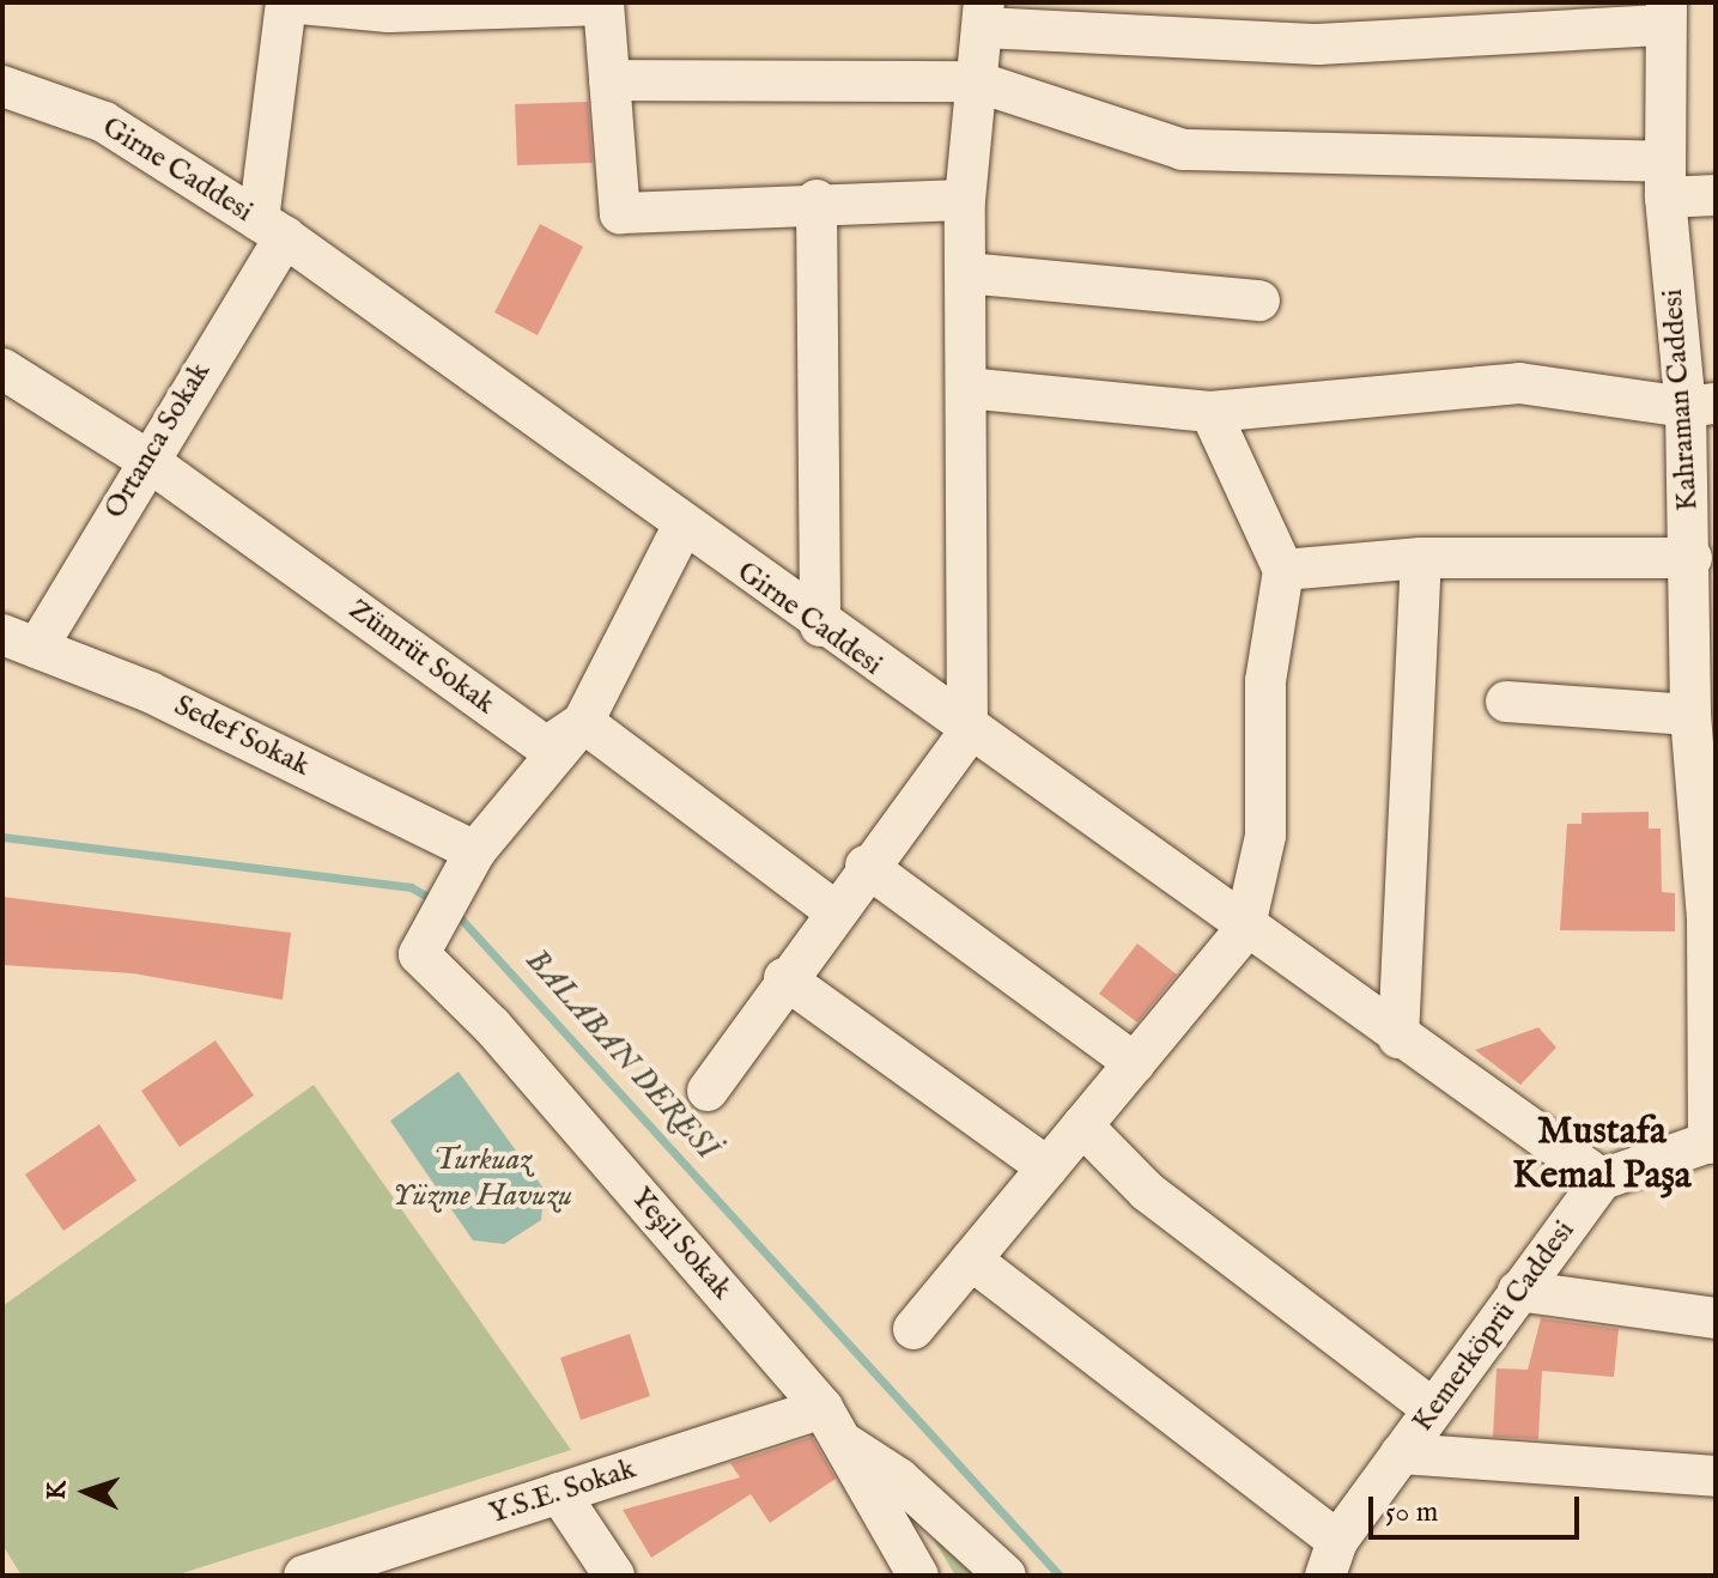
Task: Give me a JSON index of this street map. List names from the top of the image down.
{
  "streets": {
    "street": [
      "Girne Caddesi",
      "Kahraman Caddesi",
      "Ortanca Sokak",
      "Zümrüt Sokak",
      "Sedef Sokak",
      "Yeşil Sokak",
      "Kemerköprü Caddesi",
      "Y.S.E. Sokak"
    ]
  },
  "crossings": [
    ["Girne Caddesi", "Ortanca Sokak"],
    ["Girne Caddesi", "Kemerköprü Caddesi"],
    ["Ortanca Sokak", "Zümrüt Sokak"],
    ["Ortanca Sokak", "Sedef Sokak"],
    ["Sedef Sokak", "Yeşil Sokak"],
    ["Yeşil Sokak", "Y.S.E. Sokak"]
  ],
  "districts": ["Mustafa Kemal Paşa"],
  "water": ["BALABAN DERESİ", "Turkuaz Yüzme Havuzu"],
  "scale_bar": "50 m",
  "north": "left"
}
